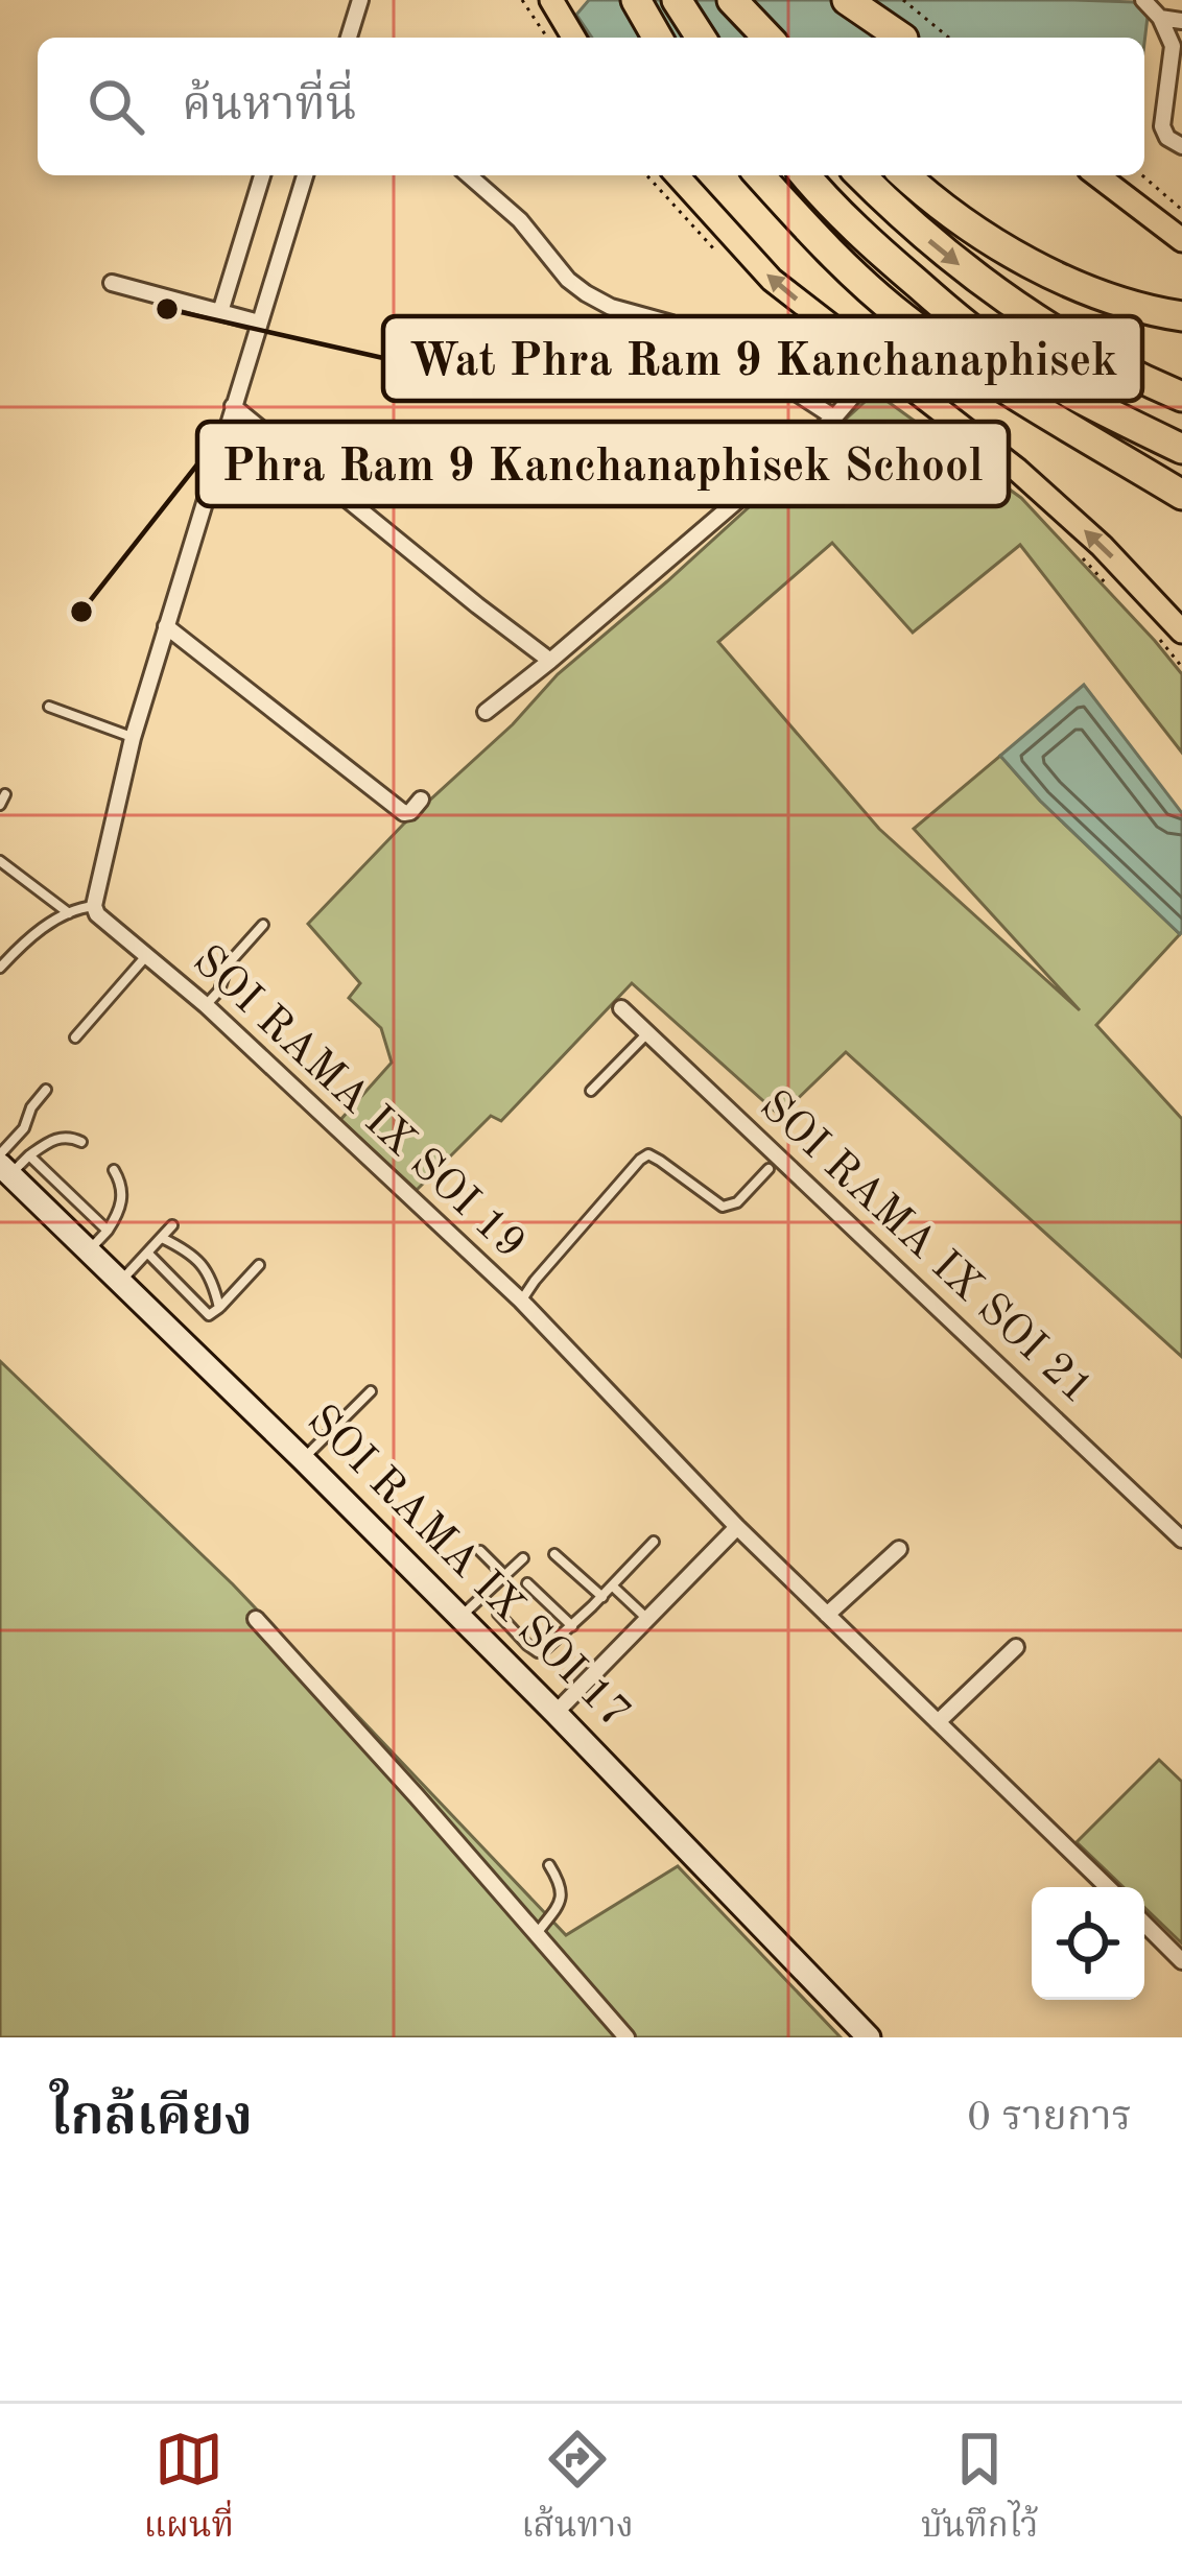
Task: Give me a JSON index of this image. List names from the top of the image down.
{
  "streets": {
    "street": ["SOI RAMA IX SOI 19", "SOI RAMA IX SOI 21", "SOI RAMA IX SOI 17"]
  },
  "places": ["Wat Phra Ram 9 Kanchanaphisek", "Phra Ram 9 Kanchanaphisek School"],
  "page": {
    "search": "ค้นหาที่นี่",
    "heading": ["ใกล้เคียง", "0 รายการ"],
    "nav": ["แผนที่", "เส้นทาง", "บันทึกไว้"]
  }
}
